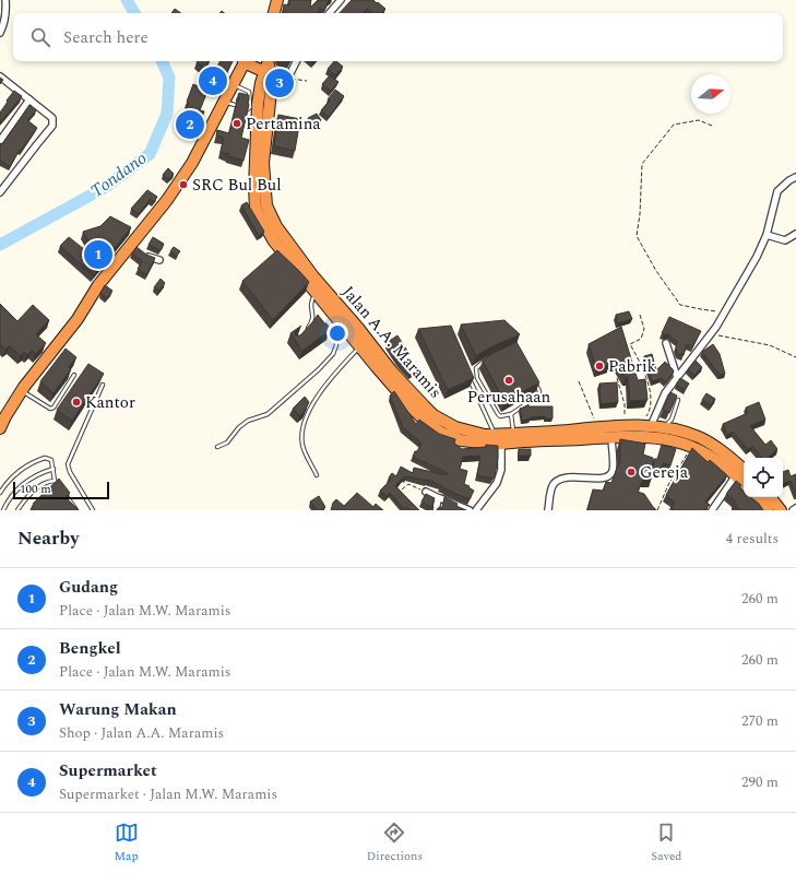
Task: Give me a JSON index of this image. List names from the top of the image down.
{
  "streets": {
    "highway": ["Jalan A.A. Maramis"]
  },
  "water": ["Tondano"],
  "places": [
    "Pertamina",
    "SRC Bul Bul",
    "Pabrik",
    "Perusahaan",
    "Kantor",
    "Gereja"
  ],
  "scale_bar": "100 m",
  "north": "right",
  "page": {
    "search": "Search here",
    "pins": [
      "4",
      "3",
      "2",
      "1"
    ],
    "scale": "100 m",
    "heading": ["Nearby", "4 results"],
    "list": [
      {
        "mark": "1",
        "name": "Gudang",
        "note": "Place · Jalan M.W. Maramis",
        "value": "260 m"
      },
      {
        "mark": "2",
        "name": "Bengkel",
        "note": "Place · Jalan M.W. Maramis",
        "value": "260 m"
      },
      {
        "mark": "3",
        "name": "Warung Makan",
        "note": "Shop · Jalan A.A. Maramis",
        "value": "270 m"
      },
      {
        "mark": "4",
        "name": "Supermarket",
        "note": "Supermarket · Jalan M.W. Maramis",
        "value": "290 m"
      }
    ],
    "nav": ["Map", "Directions", "Saved"]
  }
}
